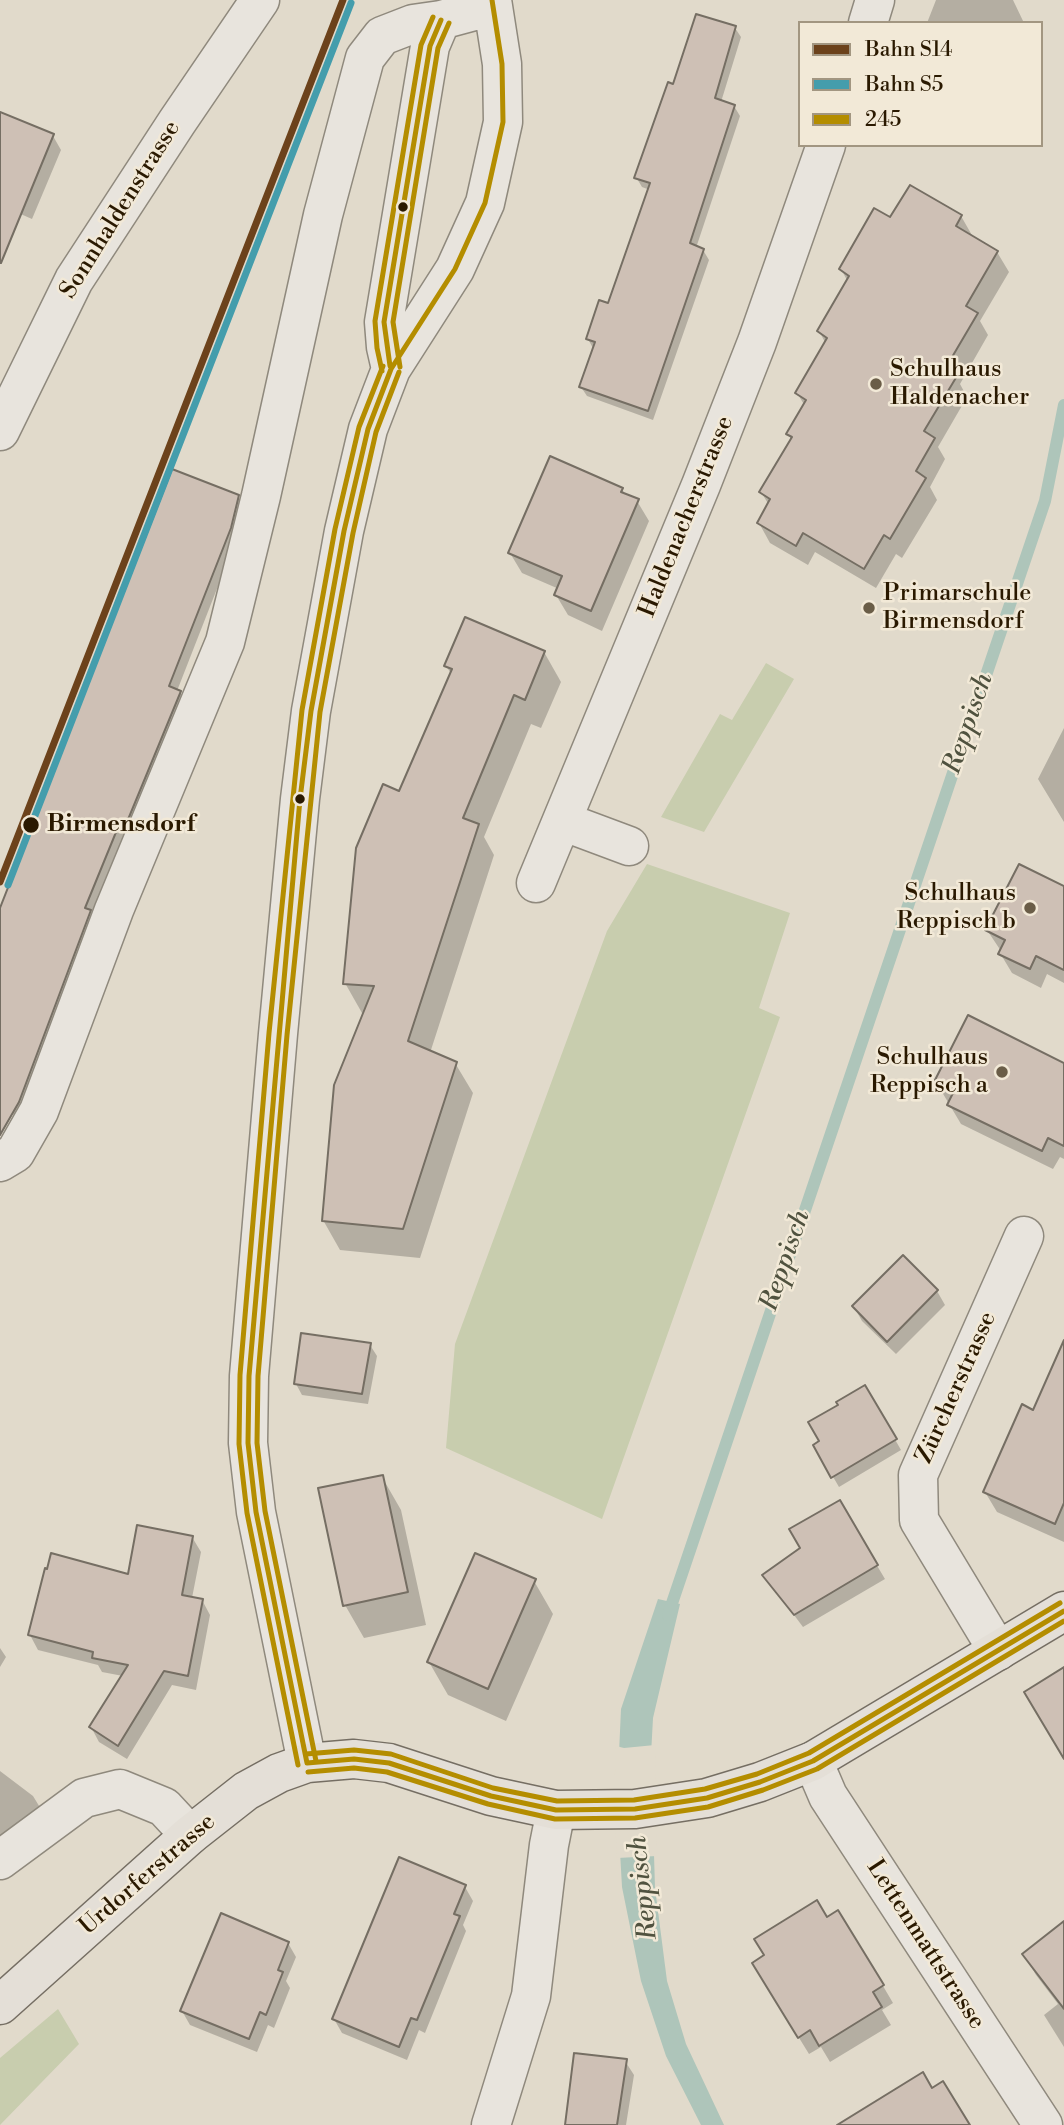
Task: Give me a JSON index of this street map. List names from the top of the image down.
{
  "streets": {
    "main road": ["Urdorferstrasse"],
    "street": [
      "Sonnhaldenstrasse",
      "Haldenacherstrasse",
      "Zürcherstrasse",
      "Lettenmattstrasse"
    ]
  },
  "water": ["Reppisch"],
  "places": [
    "Schulhaus Haldenacher",
    "Primarschule Birmensdorf",
    "Birmensdorf",
    "Schulhaus Reppisch b",
    "Schulhaus Reppisch a"
  ],
  "lines": ["rail line S14", "transit line 245", "rail line S5"],
  "legend": ["Bahn S14", "Bahn S5", "245"]
}
